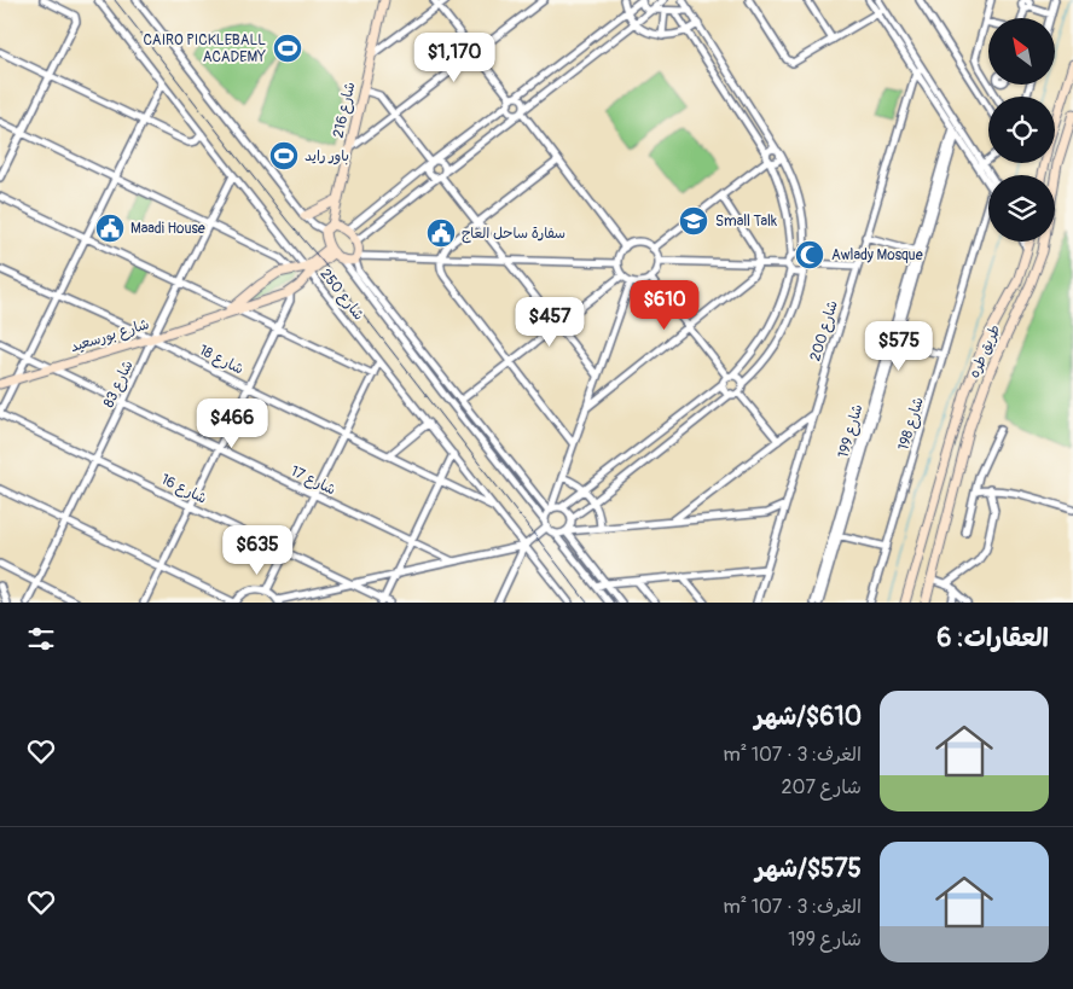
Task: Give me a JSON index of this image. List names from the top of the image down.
{
  "streets": {
    "main road": ["شارع 216", "شارع بورسعيد", "طريق طره"],
    "street": [
      "شارع 250",
      "شارع 200",
      "شارع 18",
      "شارع 83",
      "شارع 198",
      "شارع 199",
      "شارع 17",
      "شارع 16"
    ]
  },
  "crossings": [
    ["شارع 250", "شارع بورسعيد"],
    ["شارع 250", "شارع 18"],
    ["شارع 250", "شارع 83"],
    ["شارع بورسعيد", "شارع 18"],
    ["شارع بورسعيد", "شارع 83"],
    ["شارع بورسعيد", "شارع 17"],
    ["شارع 18", "شارع 83"],
    ["شارع 83", "شارع 17"],
    ["شارع 83", "شارع 16"]
  ],
  "places": {
    "sports": ["CAIRO PICKLEBALL ACADEMY", "باور رايد"],
    "school or university": ["Small Talk"],
    "public building": ["Maadi House", "سفارة ساحل العاج"],
    "mosque": ["Awlady Mosque"]
  },
  "north": "top left",
  "page": {
    "price": [
      "$1,170",
      "$610",
      "$457",
      "$575",
      "$466",
      "$635"
    ],
    "heading": "العقارات: 6",
    "list": [
      {
        "name": "$610/شهر",
        "note": "الغرف: 3 · 107 m² · شارع 207"
      },
      {
        "name": "$575/شهر",
        "note": "الغرف: 3 · 107 m² · شارع 199"
      }
    ]
  }
}
